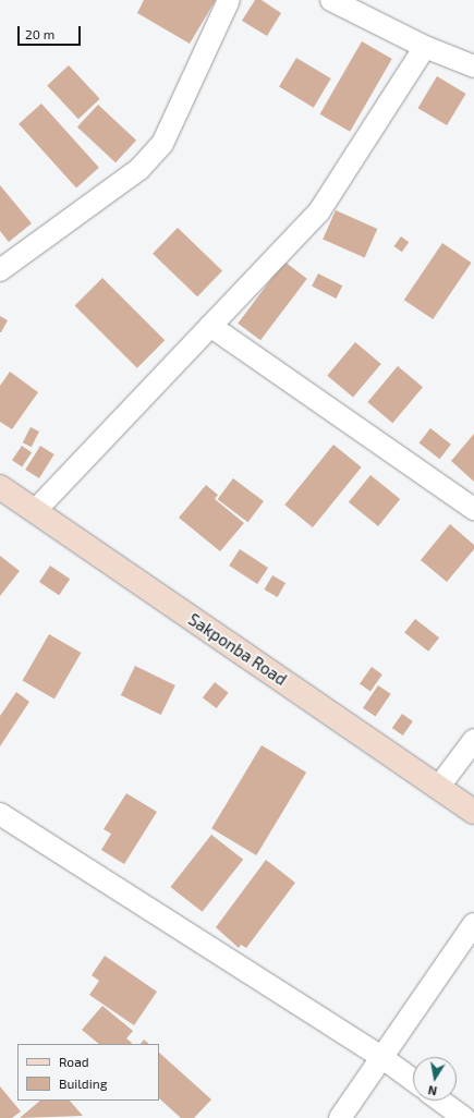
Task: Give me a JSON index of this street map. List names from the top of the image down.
{
  "streets": {
    "main road": ["Sakponba Road"]
  },
  "legend": ["Road", "Building"],
  "scale_bar": "20 m",
  "north": "bottom"
}
